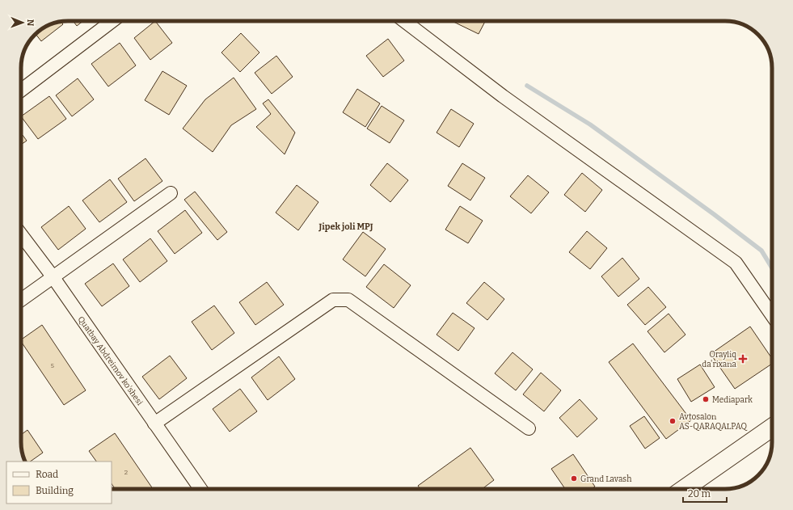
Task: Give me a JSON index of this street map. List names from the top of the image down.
{
  "streets": {
    "street": ["Quatbay Abdreimov ko'shesi"]
  },
  "districts": ["Jipek joli MPJ"],
  "places": {
    "health": ["Orayliq da'rixana"],
    "other": ["Mediapark", "Avtosalon AS-QARAQALPAQ", "Grand Lavash"]
  },
  "house_numbers": ["5", "2"],
  "legend": ["Road", "Building"],
  "scale_bar": "20 m",
  "north": "right"
}
